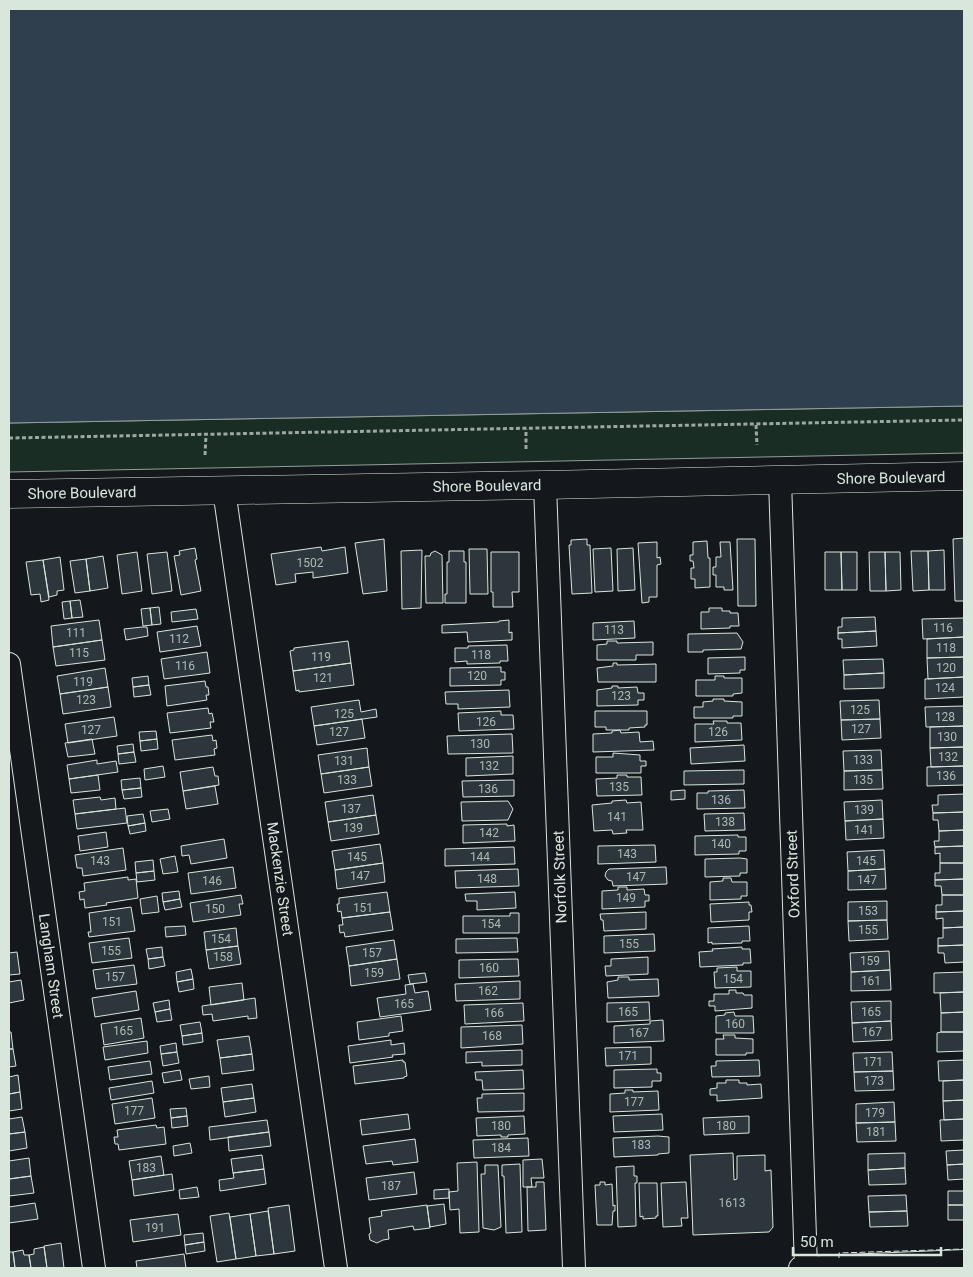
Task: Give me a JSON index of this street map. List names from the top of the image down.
{
  "streets": {
    "main road": ["Shore Boulevard"],
    "street": [
      "Oxford Street",
      "Norfolk Street",
      "Mackenzie Street",
      "Langham Street"
    ]
  },
  "crossings": [
    ["Shore Boulevard", "Oxford Street"],
    ["Shore Boulevard", "Norfolk Street"],
    ["Shore Boulevard", "Mackenzie Street"]
  ],
  "house_numbers": [
    "1502",
    "116",
    "113",
    "111",
    "112",
    "118",
    "115",
    "118",
    "119",
    "116",
    "120",
    "120",
    "121",
    "119",
    "124",
    "123",
    "123",
    "125",
    "125",
    "128",
    "126",
    "127",
    "127",
    "127",
    "126",
    "130",
    "130",
    "132",
    "133",
    "131",
    "132",
    "136",
    "133",
    "135",
    "135",
    "136",
    "136",
    "137",
    "139",
    "141",
    "138",
    "139",
    "141",
    "142",
    "140",
    "143",
    "145",
    "144",
    "143",
    "145",
    "147",
    "147",
    "148",
    "147",
    "146",
    "149",
    "151",
    "150",
    "153",
    "151",
    "154",
    "155",
    "154",
    "155",
    "155",
    "157",
    "158",
    "159",
    "160",
    "159",
    "157",
    "154",
    "161",
    "162",
    "165",
    "165",
    "165",
    "166",
    "160",
    "165",
    "167",
    "167",
    "168",
    "171",
    "171",
    "173",
    "177",
    "177",
    "179",
    "180",
    "180",
    "181",
    "183",
    "184",
    "183",
    "187",
    "1613",
    "191"
  ],
  "scale_bar": "50 m"
}
